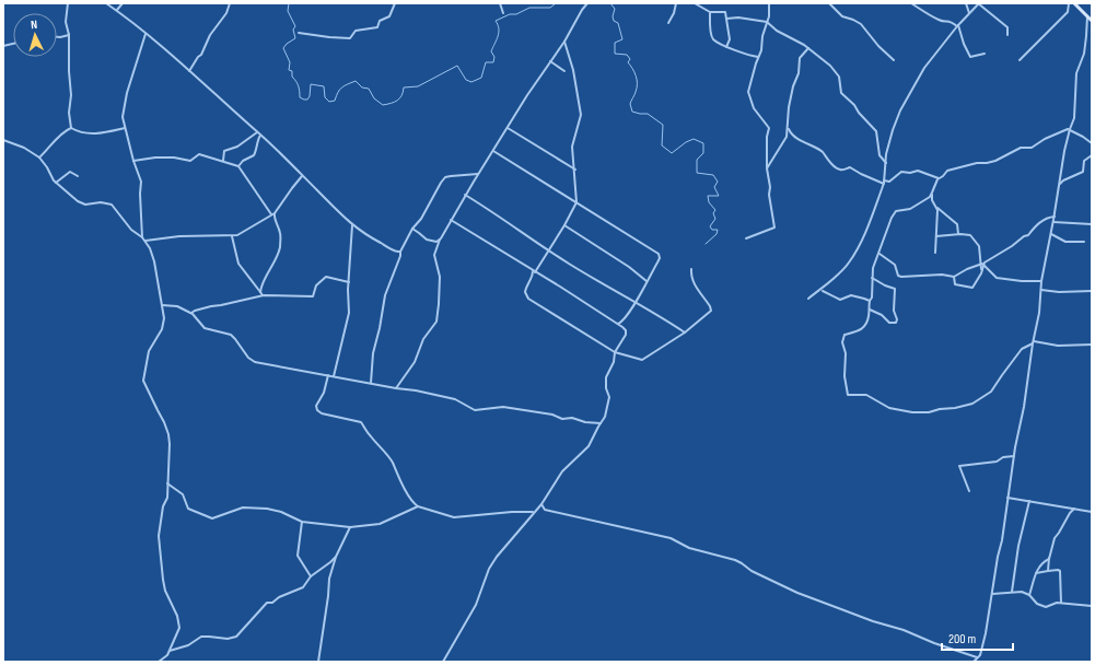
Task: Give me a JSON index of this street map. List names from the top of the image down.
{
  "scale_bar": "200 m",
  "north": "top"
}
